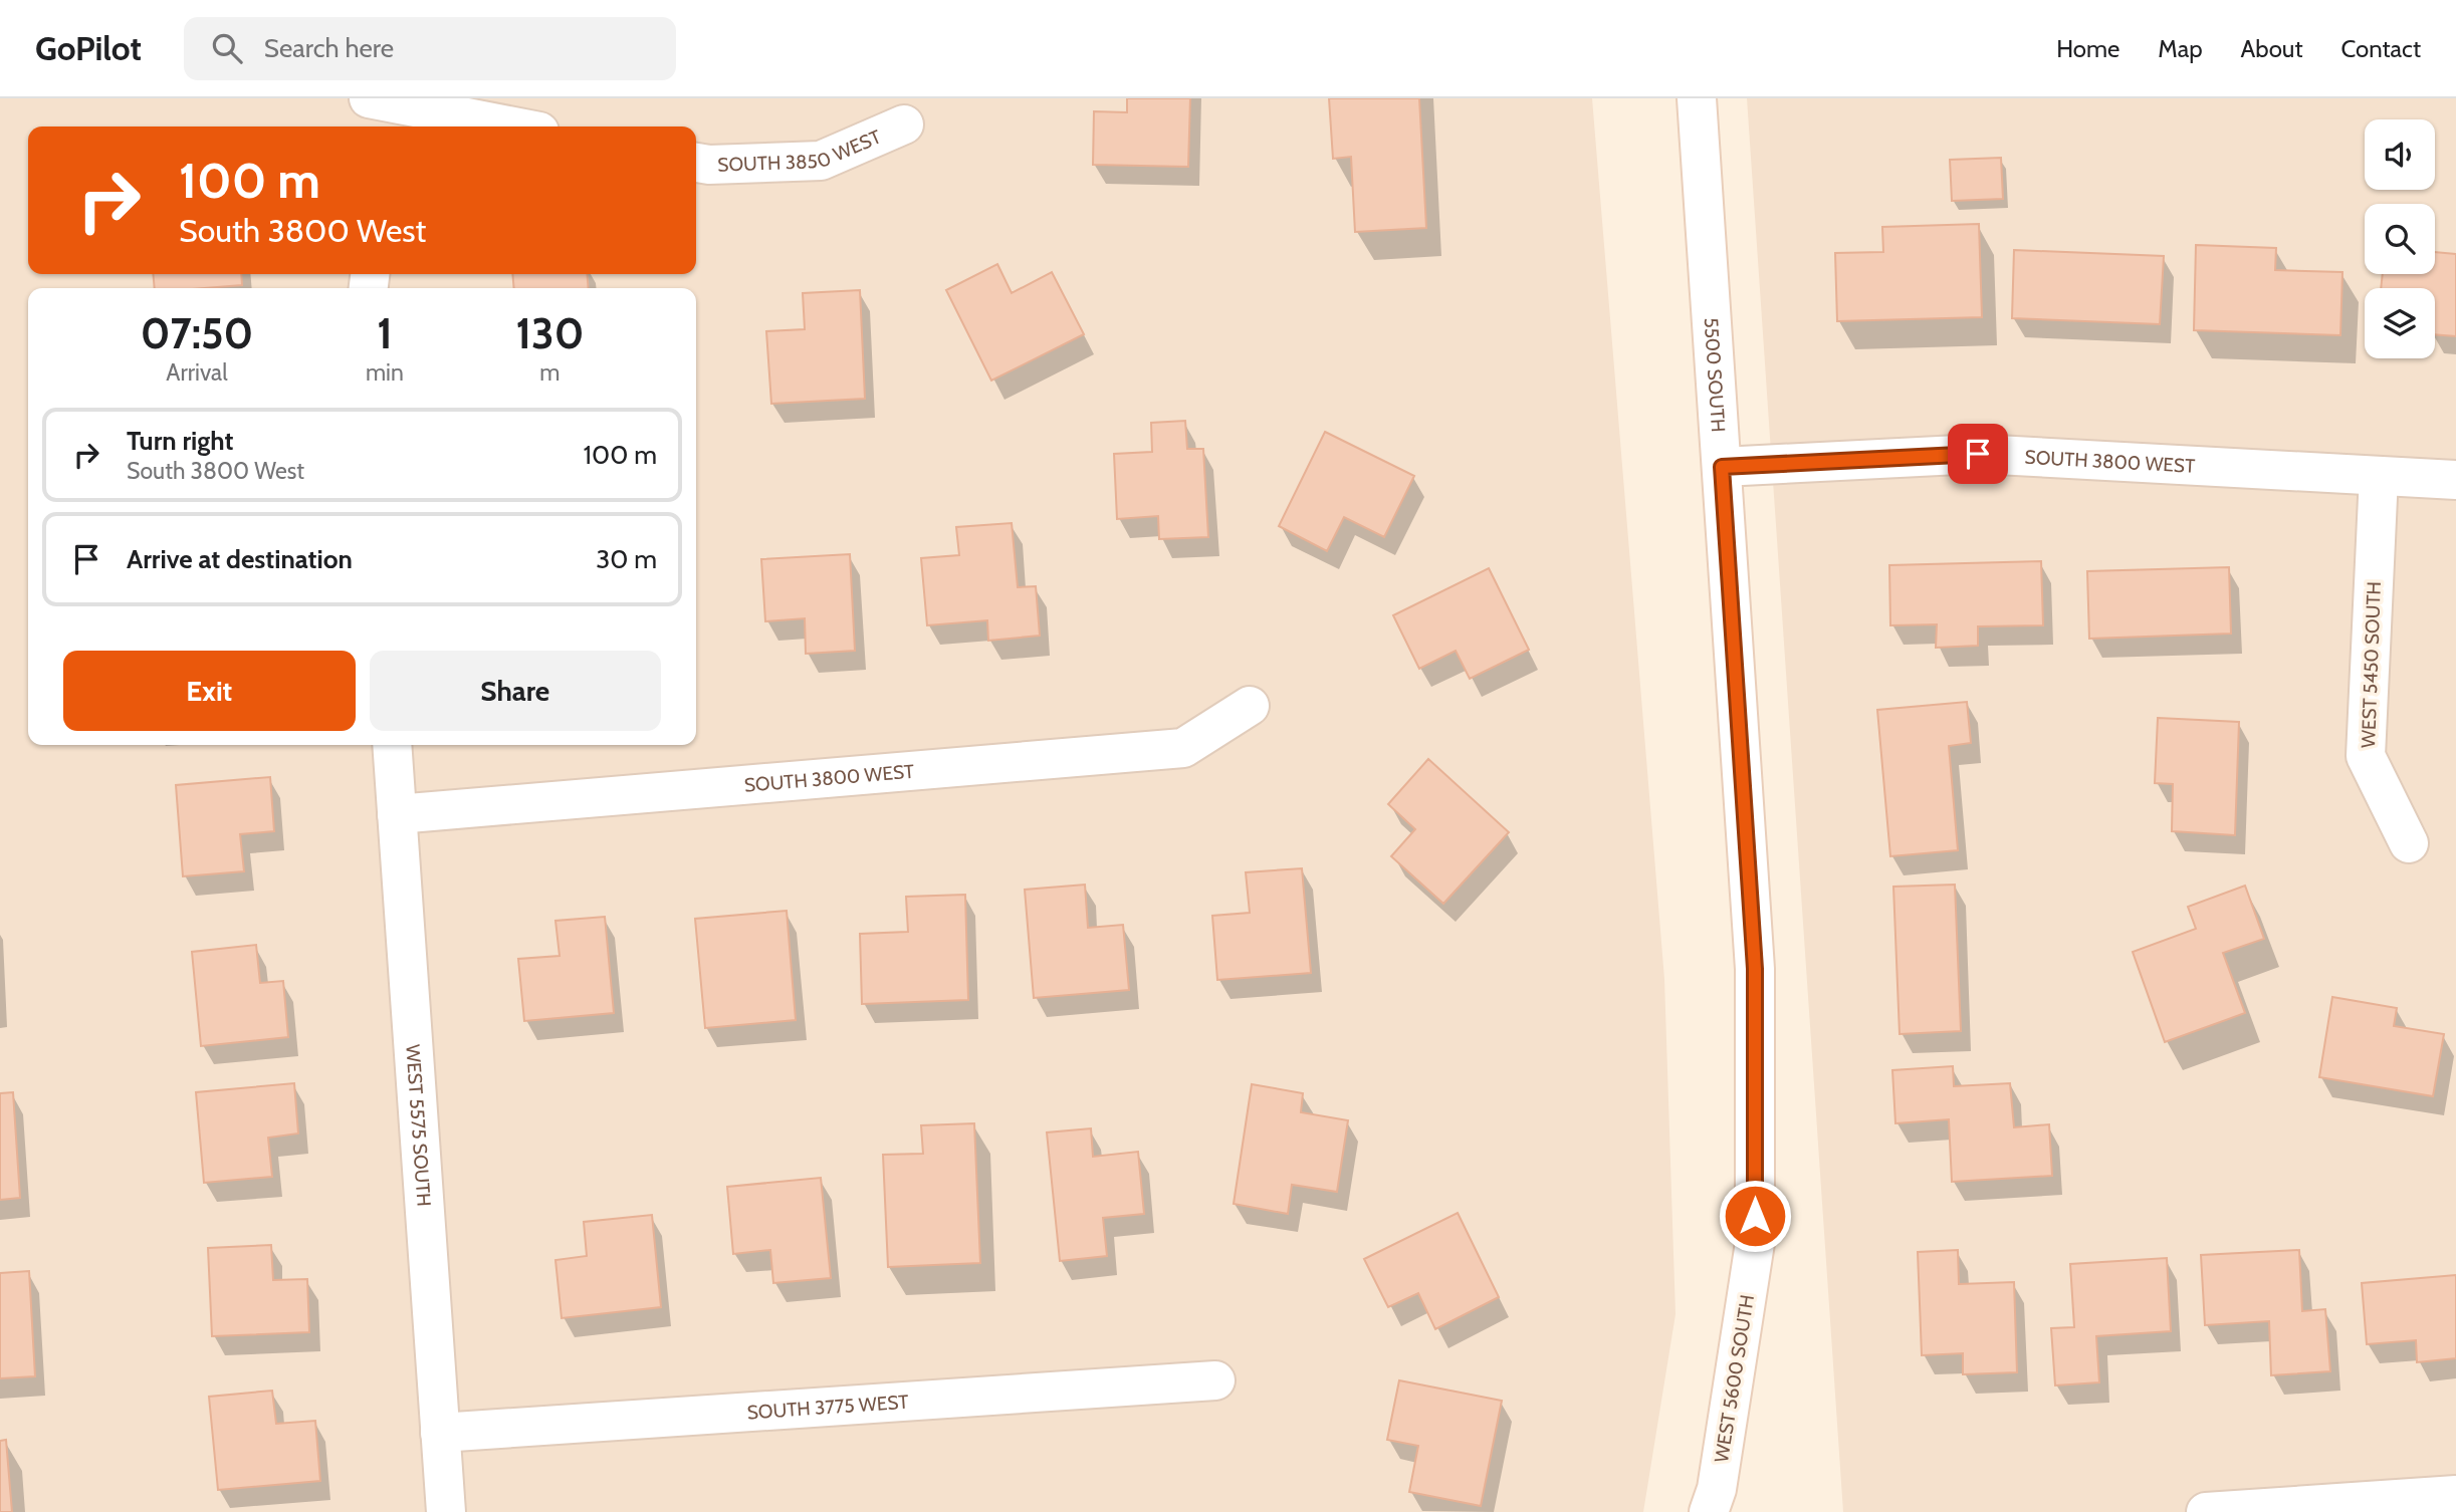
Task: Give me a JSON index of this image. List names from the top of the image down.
{
  "streets": {
    "street": [
      "SOUTH 3850 WEST",
      "5500 SOUTH",
      "SOUTH 3800 WEST",
      "WEST 5450 SOUTH",
      "WEST 5575 SOUTH",
      "WEST 5600 SOUTH",
      "SOUTH 3775 WEST"
    ]
  },
  "crossings": [
    ["5500 SOUTH", "SOUTH 3800 WEST"],
    ["5500 SOUTH", "WEST 5600 SOUTH"],
    ["SOUTH 3800 WEST", "WEST 5450 SOUTH"],
    ["SOUTH 3800 WEST", "WEST 5575 SOUTH"],
    ["WEST 5575 SOUTH", "SOUTH 3775 WEST"]
  ],
  "page": {
    "header": "GoPilot",
    "search": "Search here",
    "nav": [
      "Home",
      "Map",
      "About",
      "Contact"
    ],
    "turn": ["100 m", "South 3800 West"],
    "eta": [
      "07:50",
      "Arrival",
      "1",
      "min",
      "130",
      "m"
    ],
    "list": [
      {
        "name": "Turn right",
        "note": "South 3800 West",
        "value": "100 m"
      },
      {
        "name": "Arrive at destination",
        "value": "30 m"
      }
    ],
    "buttons": ["Exit", "Share"]
  }
}
